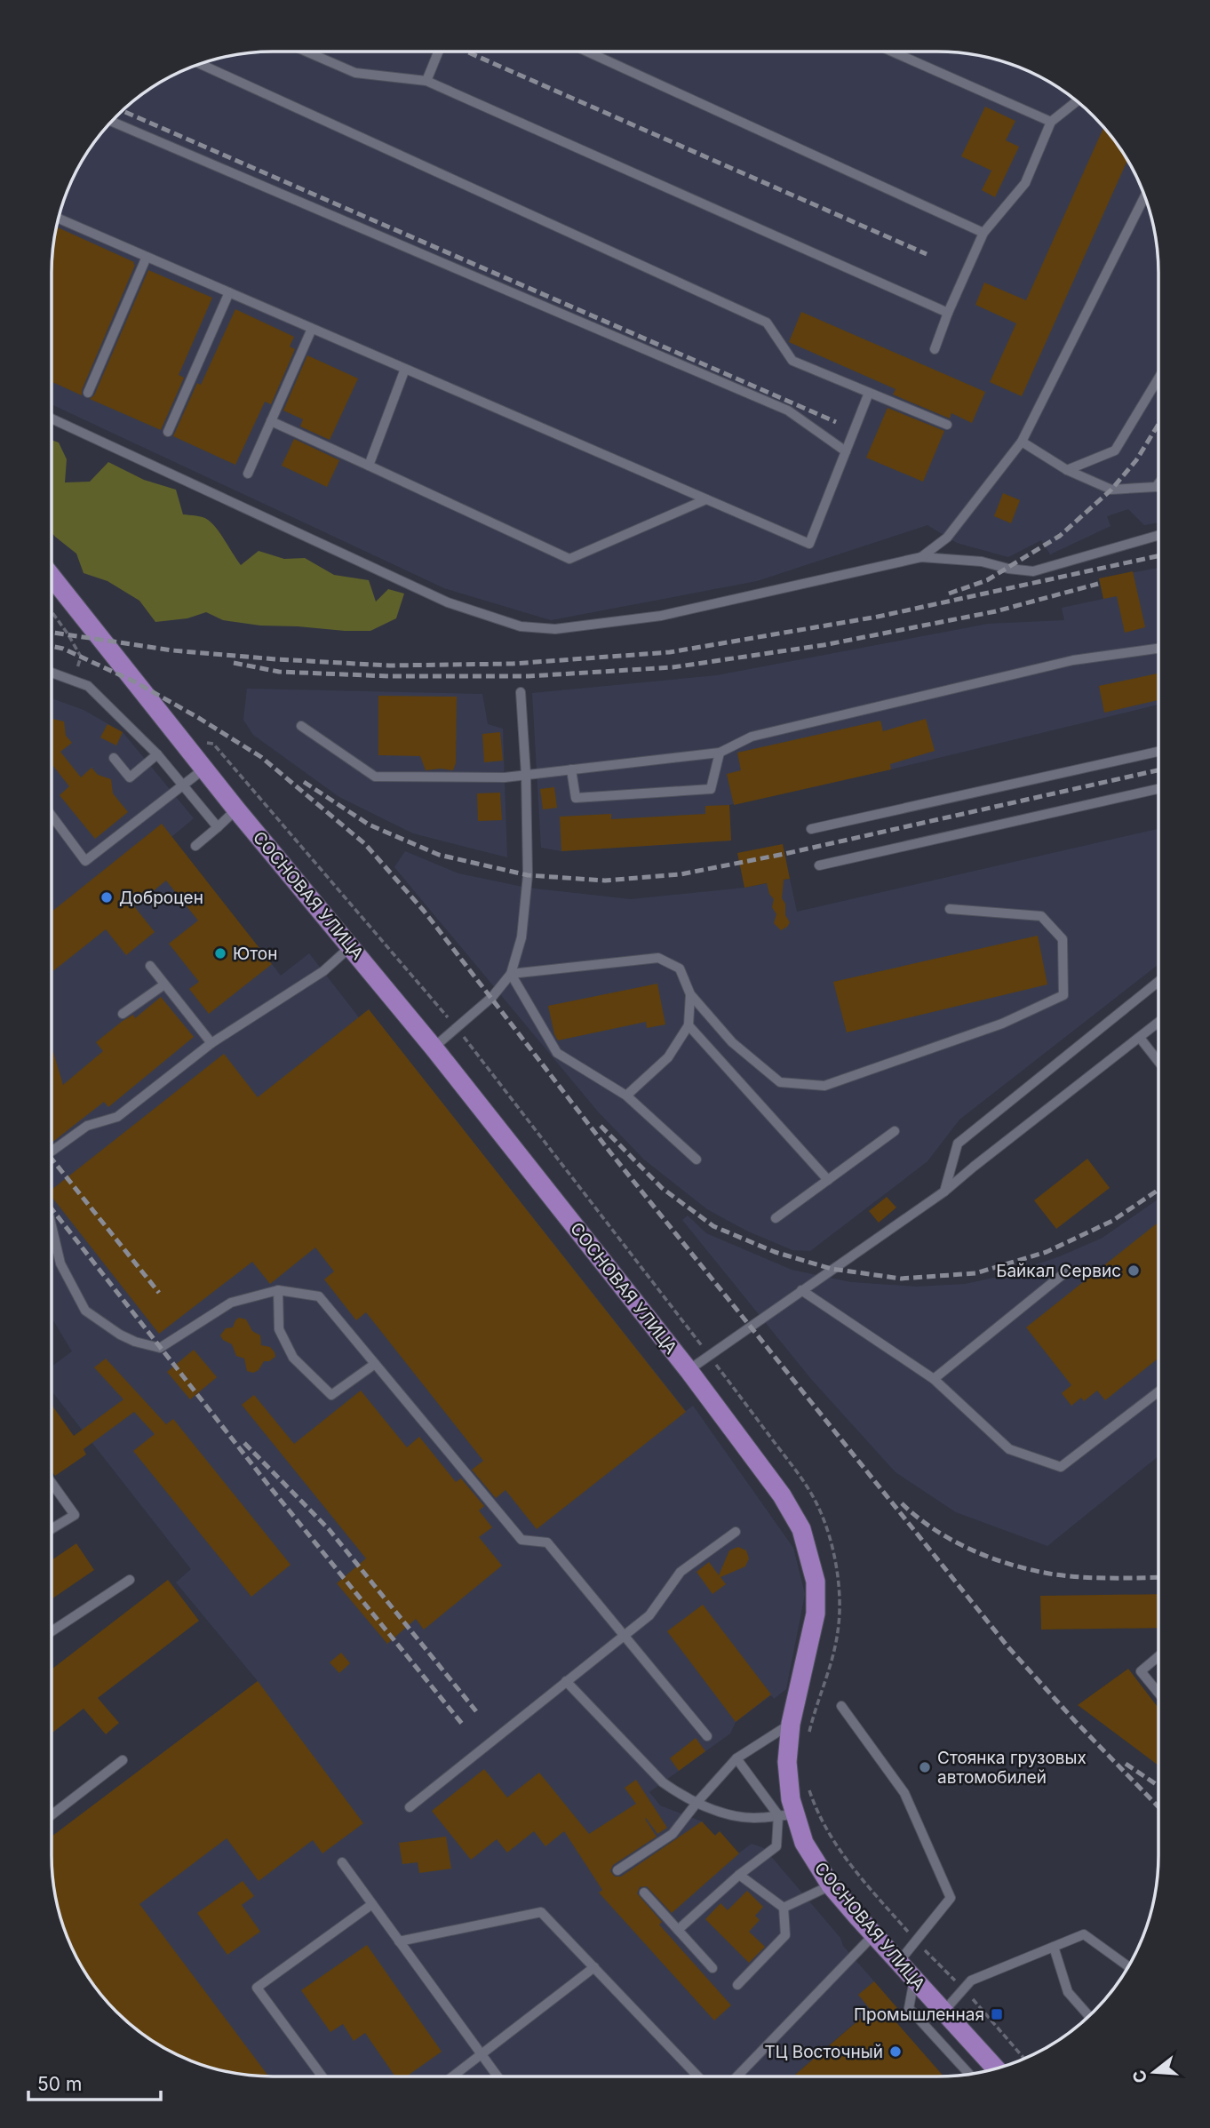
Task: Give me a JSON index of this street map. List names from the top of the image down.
{
  "streets": {
    "main road": ["СОСНОВАЯ УЛИЦА"]
  },
  "places": {
    "other": [
      "Доброцен",
      "Ютон",
      "Байкал Сервис",
      "Стоянка грузовых автомобилей",
      "ТЦ Восточный"
    ],
    "transit": ["Промышленная"]
  },
  "scale_bar": "50 m",
  "north": "left"
}
